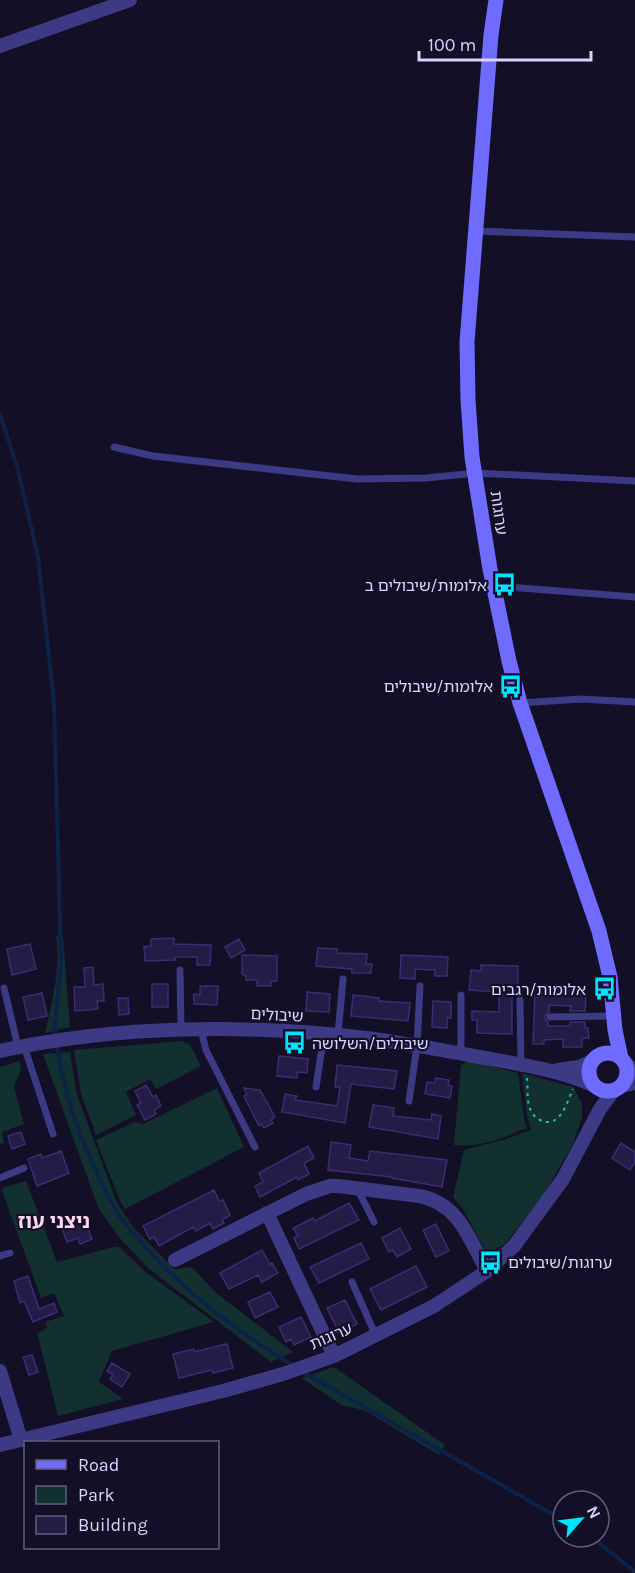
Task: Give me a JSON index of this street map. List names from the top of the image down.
{
  "streets": {
    "street": ["ערוגות", "שיבולים"]
  },
  "crossings": [
    ["ערוגות", "שיבולים"]
  ],
  "districts": ["ניצני עוז"],
  "places": {
    "bus stop": [
      "אלומות/שיבולים ב",
      "אלומות/שיבולים",
      "אלומות/רגבים",
      "שיבולים/השלושה",
      "ערוגות/שיבולים"
    ]
  },
  "legend": ["Road", "Park", "Building"],
  "scale_bar": "100 m",
  "north": "top right"
}
